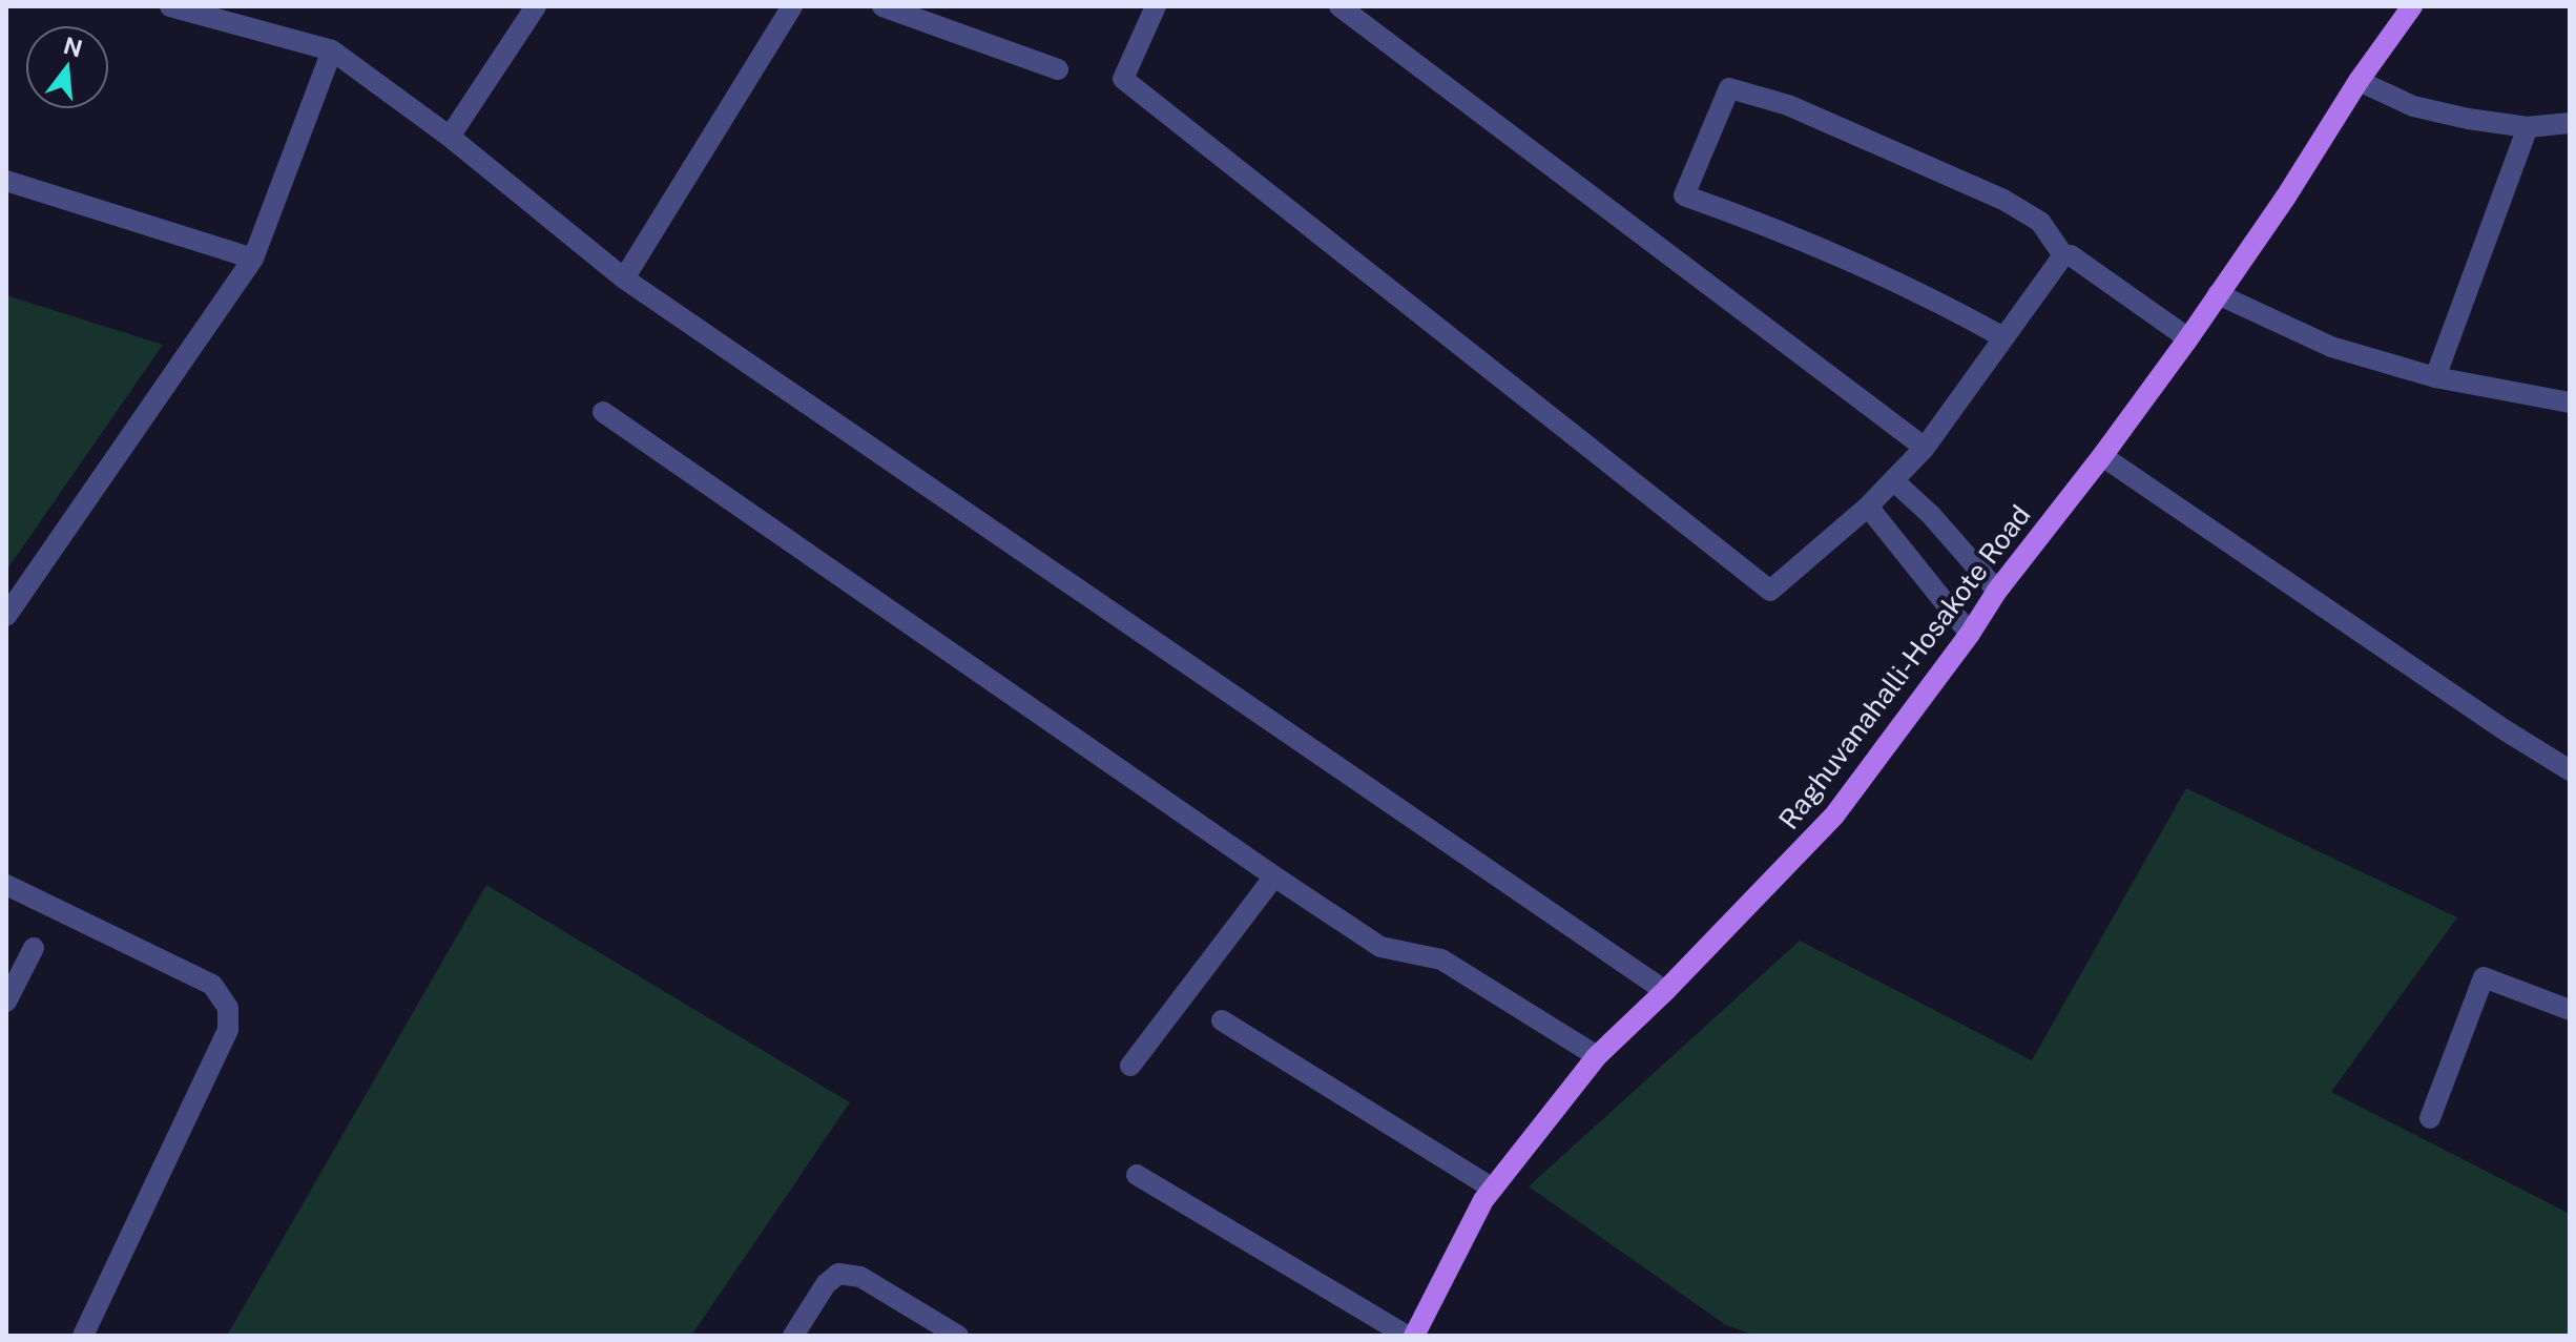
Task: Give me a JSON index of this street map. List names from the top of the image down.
{
  "streets": {
    "main road": ["Raghuvanahalli-Hosakote Road"]
  },
  "north": "top"
}
